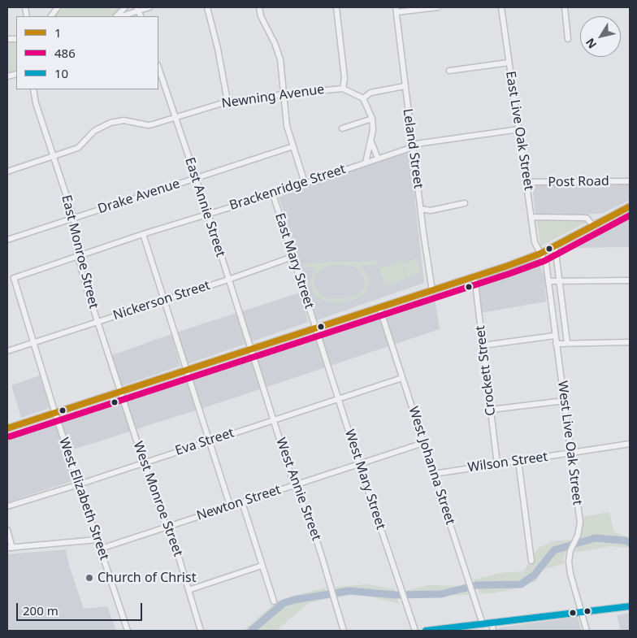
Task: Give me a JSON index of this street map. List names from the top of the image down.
{
  "streets": {
    "street": [
      "Newning Avenue",
      "East Live Oak Street",
      "Leland Street",
      "Post Road",
      "Brackenridge Street",
      "Drake Avenue",
      "East Annie Street",
      "East Monroe Street",
      "East Mary Street",
      "Nickerson Street",
      "Crockett Street",
      "Eva Street",
      "West Live Oak Street",
      "Wilson Street",
      "West Johanna Street",
      "West Mary Street",
      "West Annie Street",
      "West Elizabeth Street",
      "West Monroe Street",
      "Newton Street"
    ]
  },
  "crossings": [
    ["Newning Avenue", "East Annie Street"],
    ["Newning Avenue", "East Monroe Street"],
    ["East Live Oak Street", "Post Road"],
    ["East Live Oak Street", "Brackenridge Street"],
    ["East Live Oak Street", "West Live Oak Street"],
    ["Leland Street", "Brackenridge Street"],
    ["Brackenridge Street", "East Annie Street"],
    ["Brackenridge Street", "East Monroe Street"],
    ["Brackenridge Street", "East Mary Street"],
    ["Brackenridge Street", "West Elizabeth Street"],
    ["Drake Avenue", "East Annie Street"],
    ["Drake Avenue", "East Monroe Street"],
    ["East Annie Street", "Nickerson Street"],
    ["East Annie Street", "West Annie Street"],
    ["East Monroe Street", "Nickerson Street"],
    ["East Monroe Street", "West Monroe Street"],
    ["East Mary Street", "Nickerson Street"],
    ["East Mary Street", "West Mary Street"],
    ["Nickerson Street", "West Elizabeth Street"],
    ["Crockett Street", "Wilson Street"],
    ["Eva Street", "West Johanna Street"],
    ["Eva Street", "West Mary Street"],
    ["Eva Street", "West Annie Street"],
    ["Eva Street", "West Elizabeth Street"],
    ["Eva Street", "West Monroe Street"],
    ["West Live Oak Street", "Wilson Street"],
    ["Wilson Street", "West Johanna Street"],
    ["West Johanna Street", "Newton Street"],
    ["West Mary Street", "Newton Street"],
    ["West Annie Street", "Newton Street"],
    ["West Elizabeth Street", "Newton Street"],
    ["West Monroe Street", "Newton Street"]
  ],
  "places": ["Church of Christ"],
  "lines": ["transit line 1", "transit line 486", "transit line 10"],
  "legend": ["1", "486", "10"],
  "scale_bar": "200 m",
  "north": "bottom left"
}
